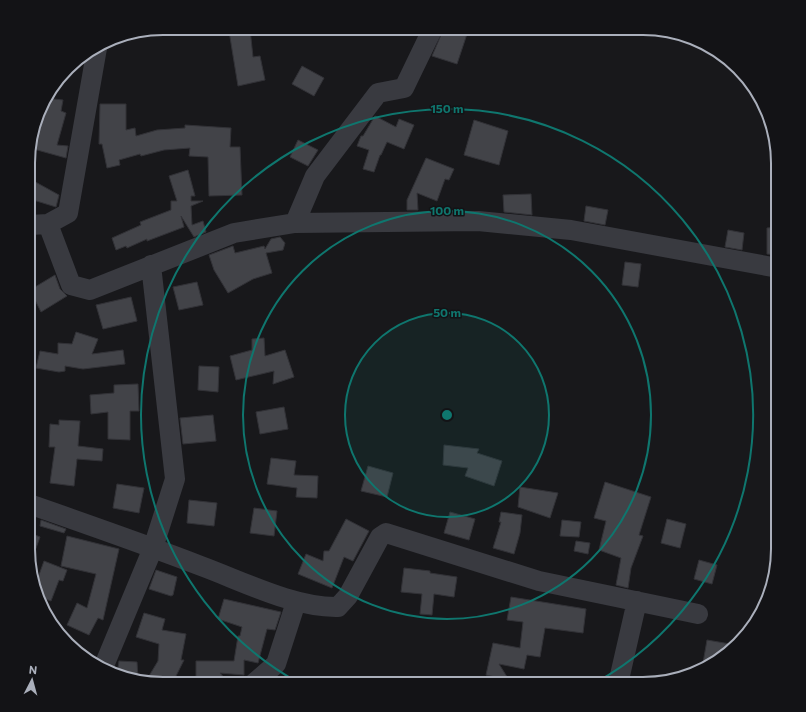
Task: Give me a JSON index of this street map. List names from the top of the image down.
{
  "north": "top",
  "rings": ["150 m", "100 m", "50 m"]
}
